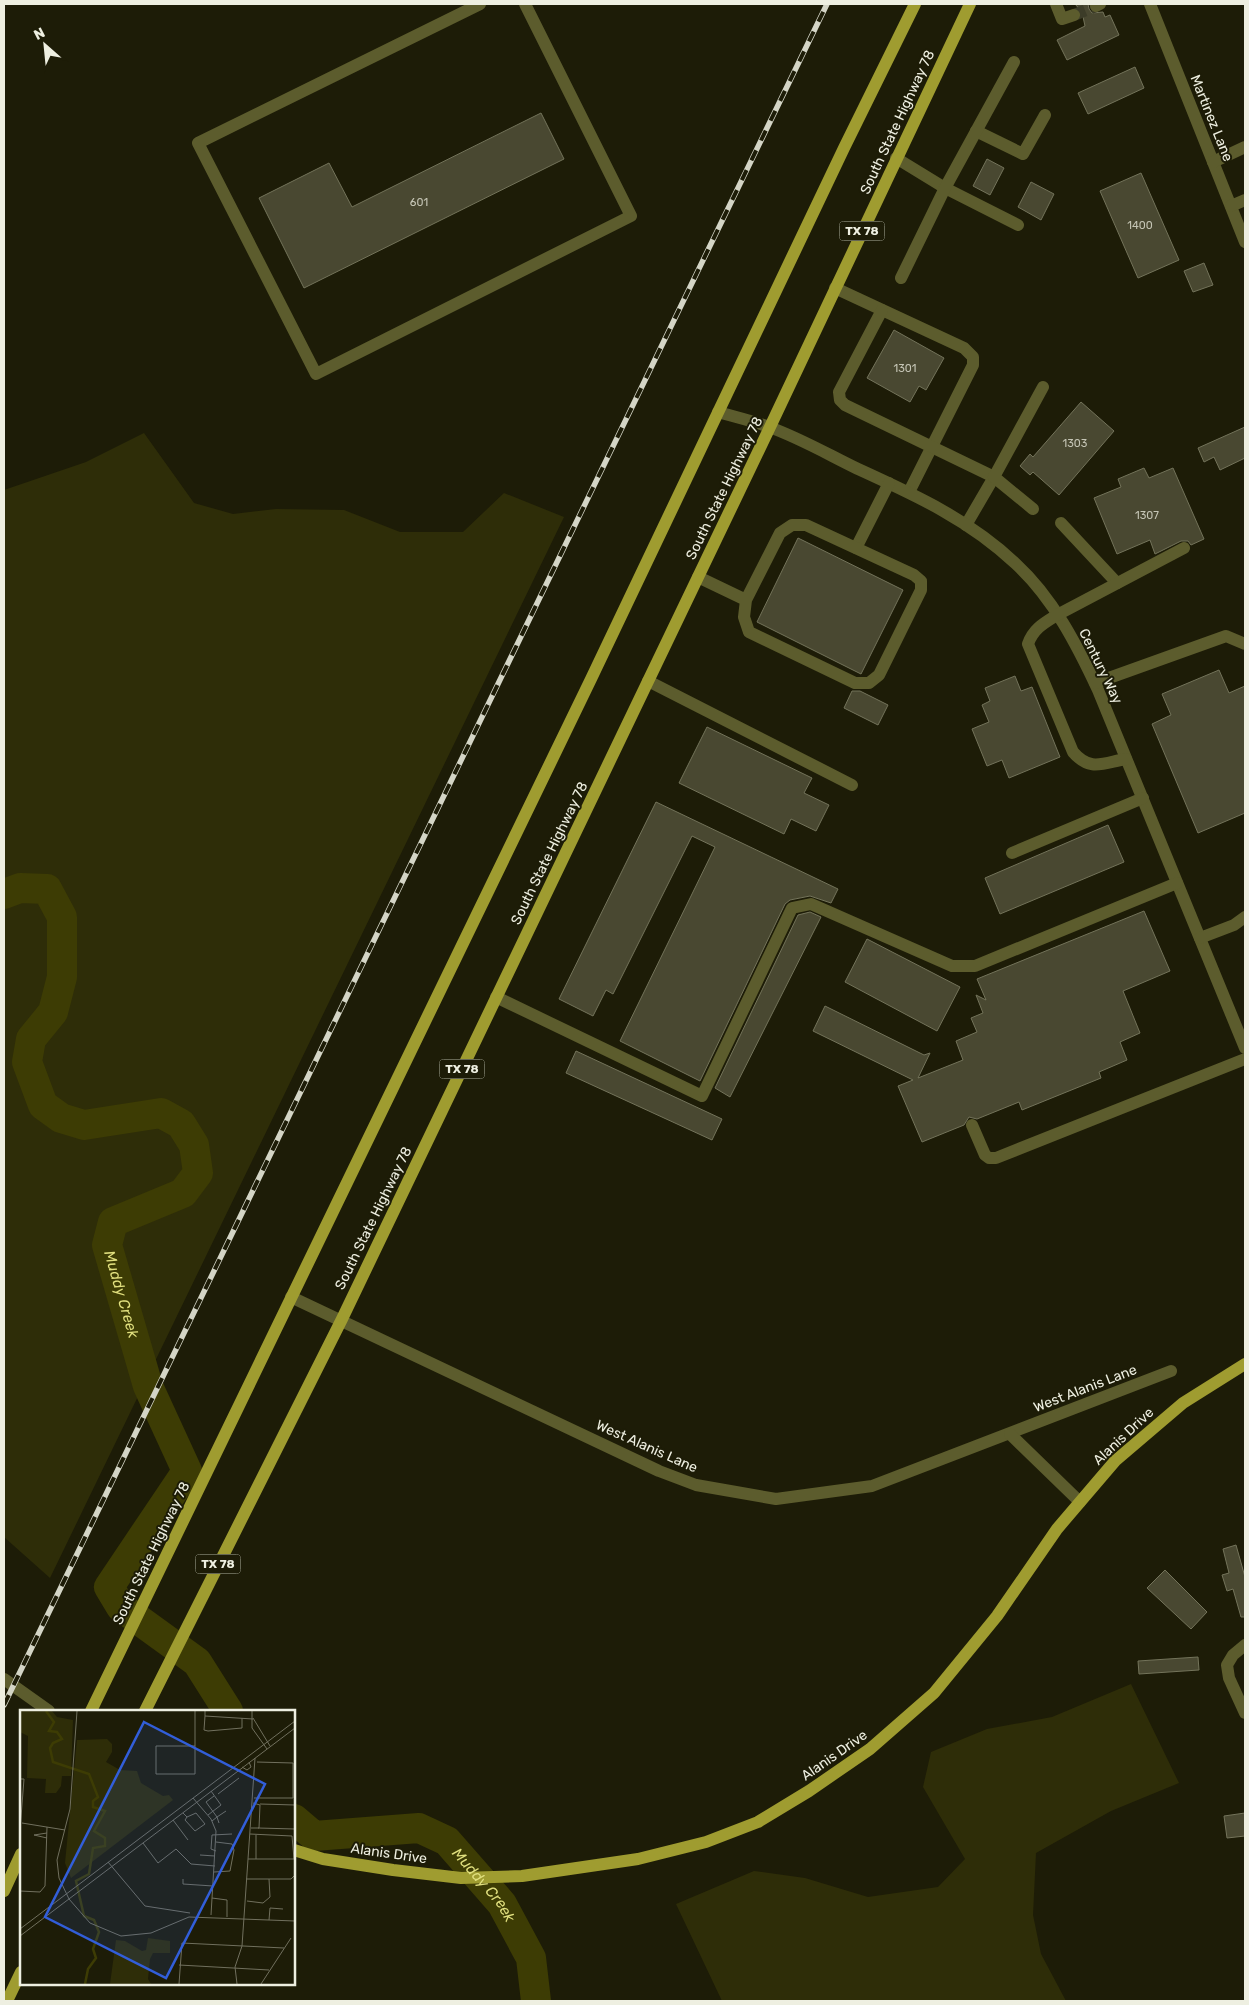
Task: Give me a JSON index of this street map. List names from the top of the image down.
{
  "streets": {
    "main road": ["South State Highway 78", "TX 78", "Alanis Drive"],
    "street": ["Martinez Lane", "Century Way", "West Alanis Lane"]
  },
  "crossings": [
    ["South State Highway 78", "Century Way"],
    ["South State Highway 78", "West Alanis Lane"]
  ],
  "water": ["Muddy Creek"],
  "house_numbers": [
    "601",
    "1400",
    "1301",
    "1303",
    "1307"
  ],
  "north": "top left"
}
